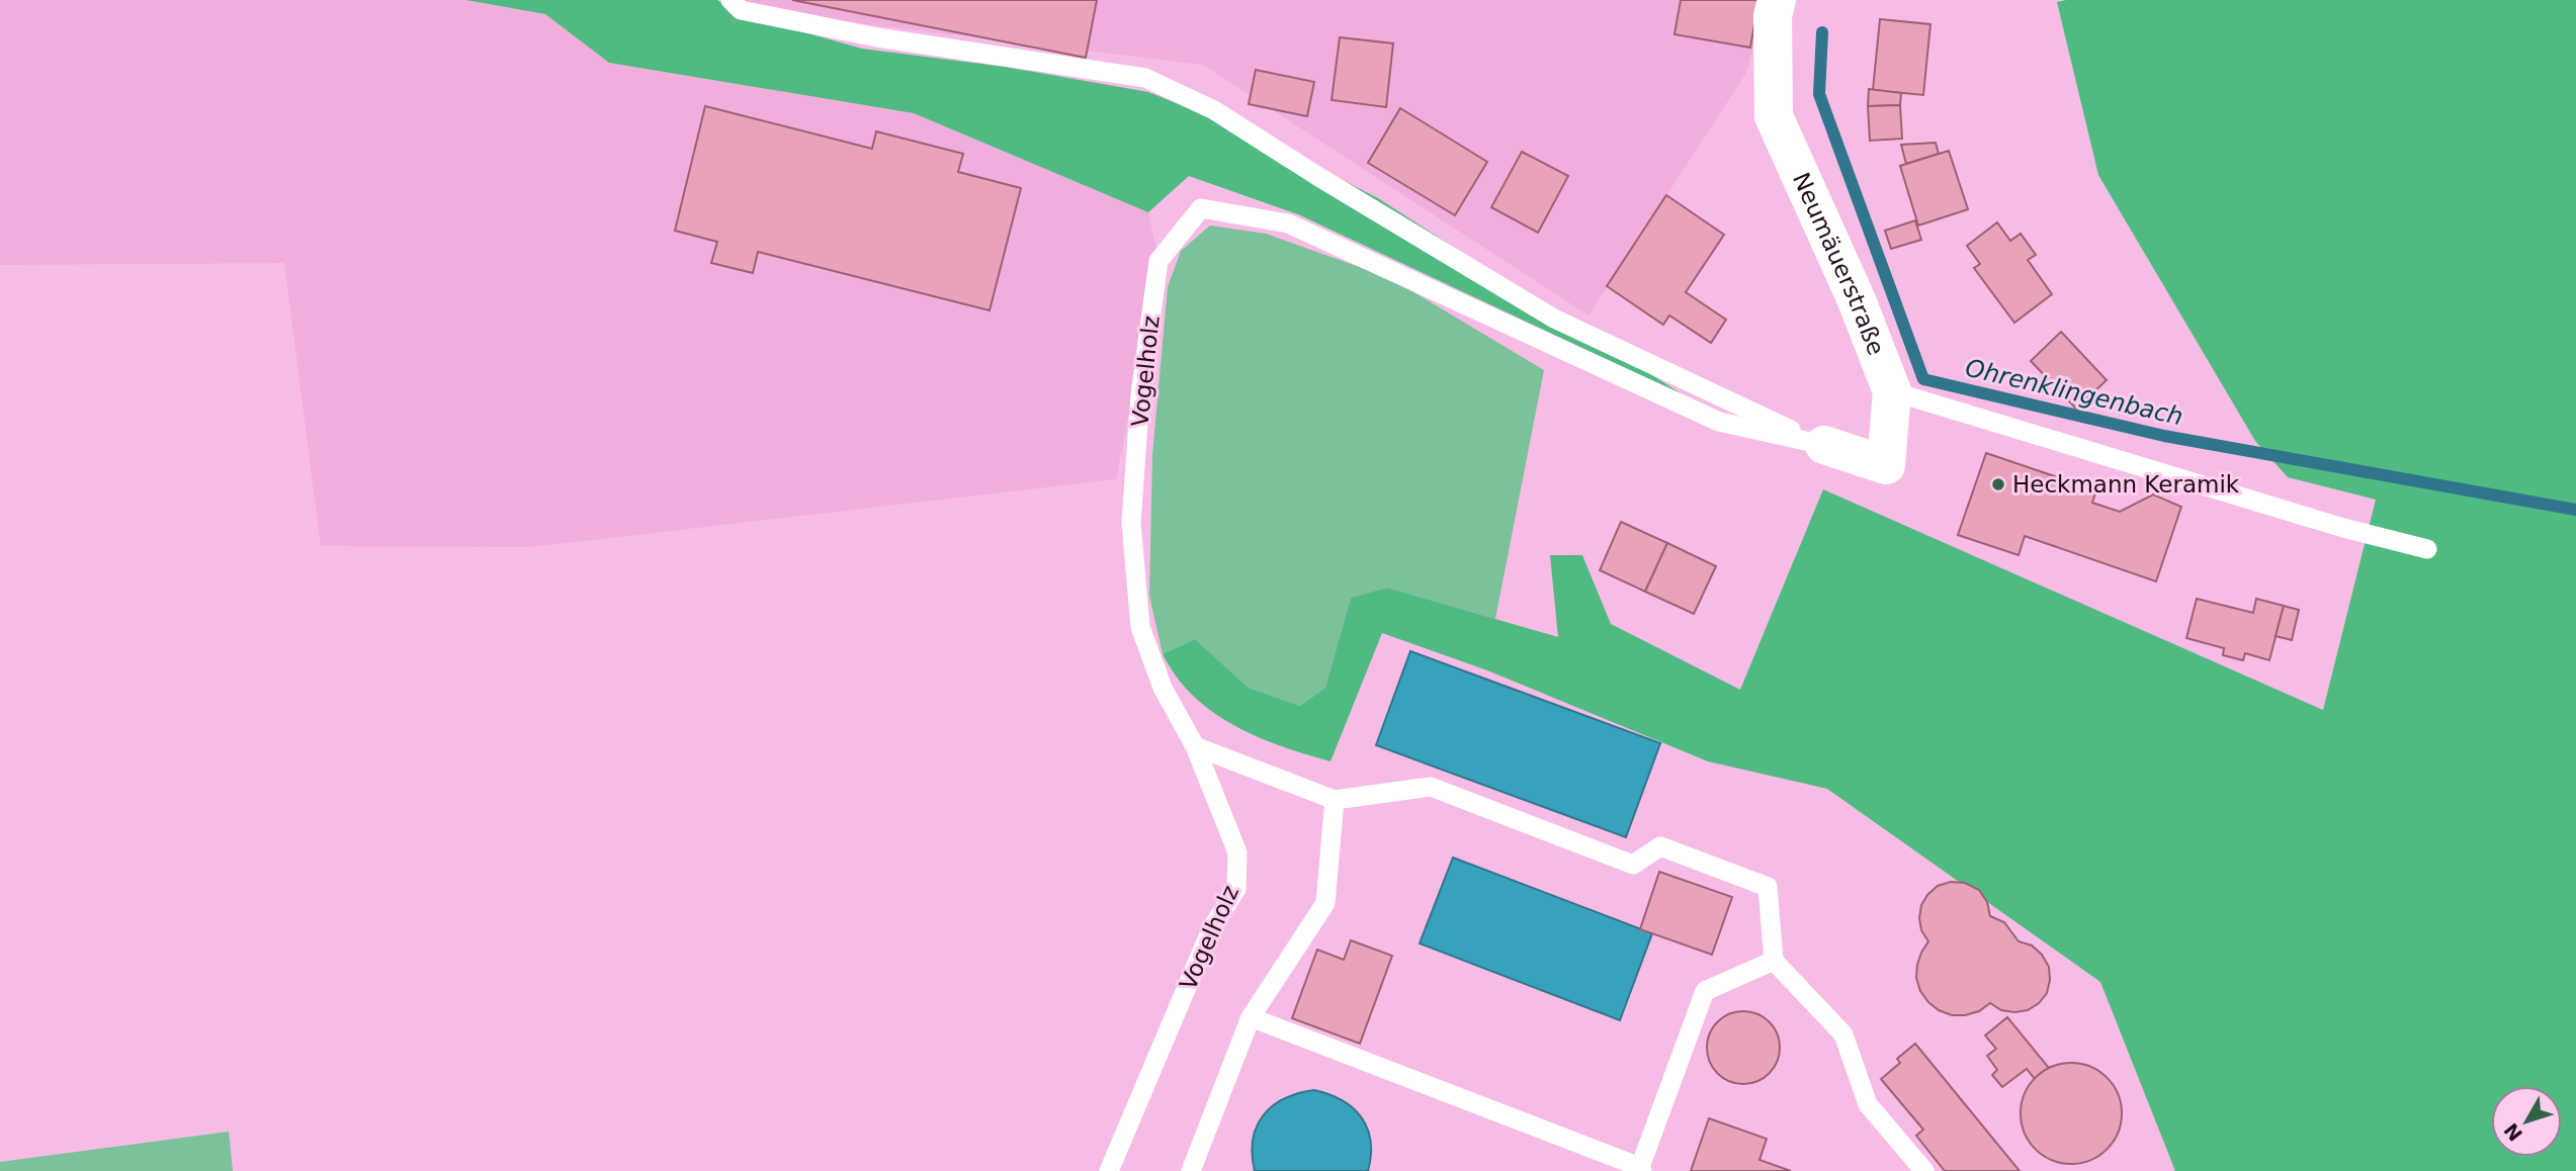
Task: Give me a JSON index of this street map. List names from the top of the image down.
{
  "streets": {
    "street": ["Neumäuerstraße"],
    "lane": ["Vogelholz"]
  },
  "crossings": [
    ["Neumäuerstraße", "Vogelholz"]
  ],
  "water": ["Ohrenklingenbach"],
  "places": ["Heckmann Keramik"],
  "north": "bottom left"
}
